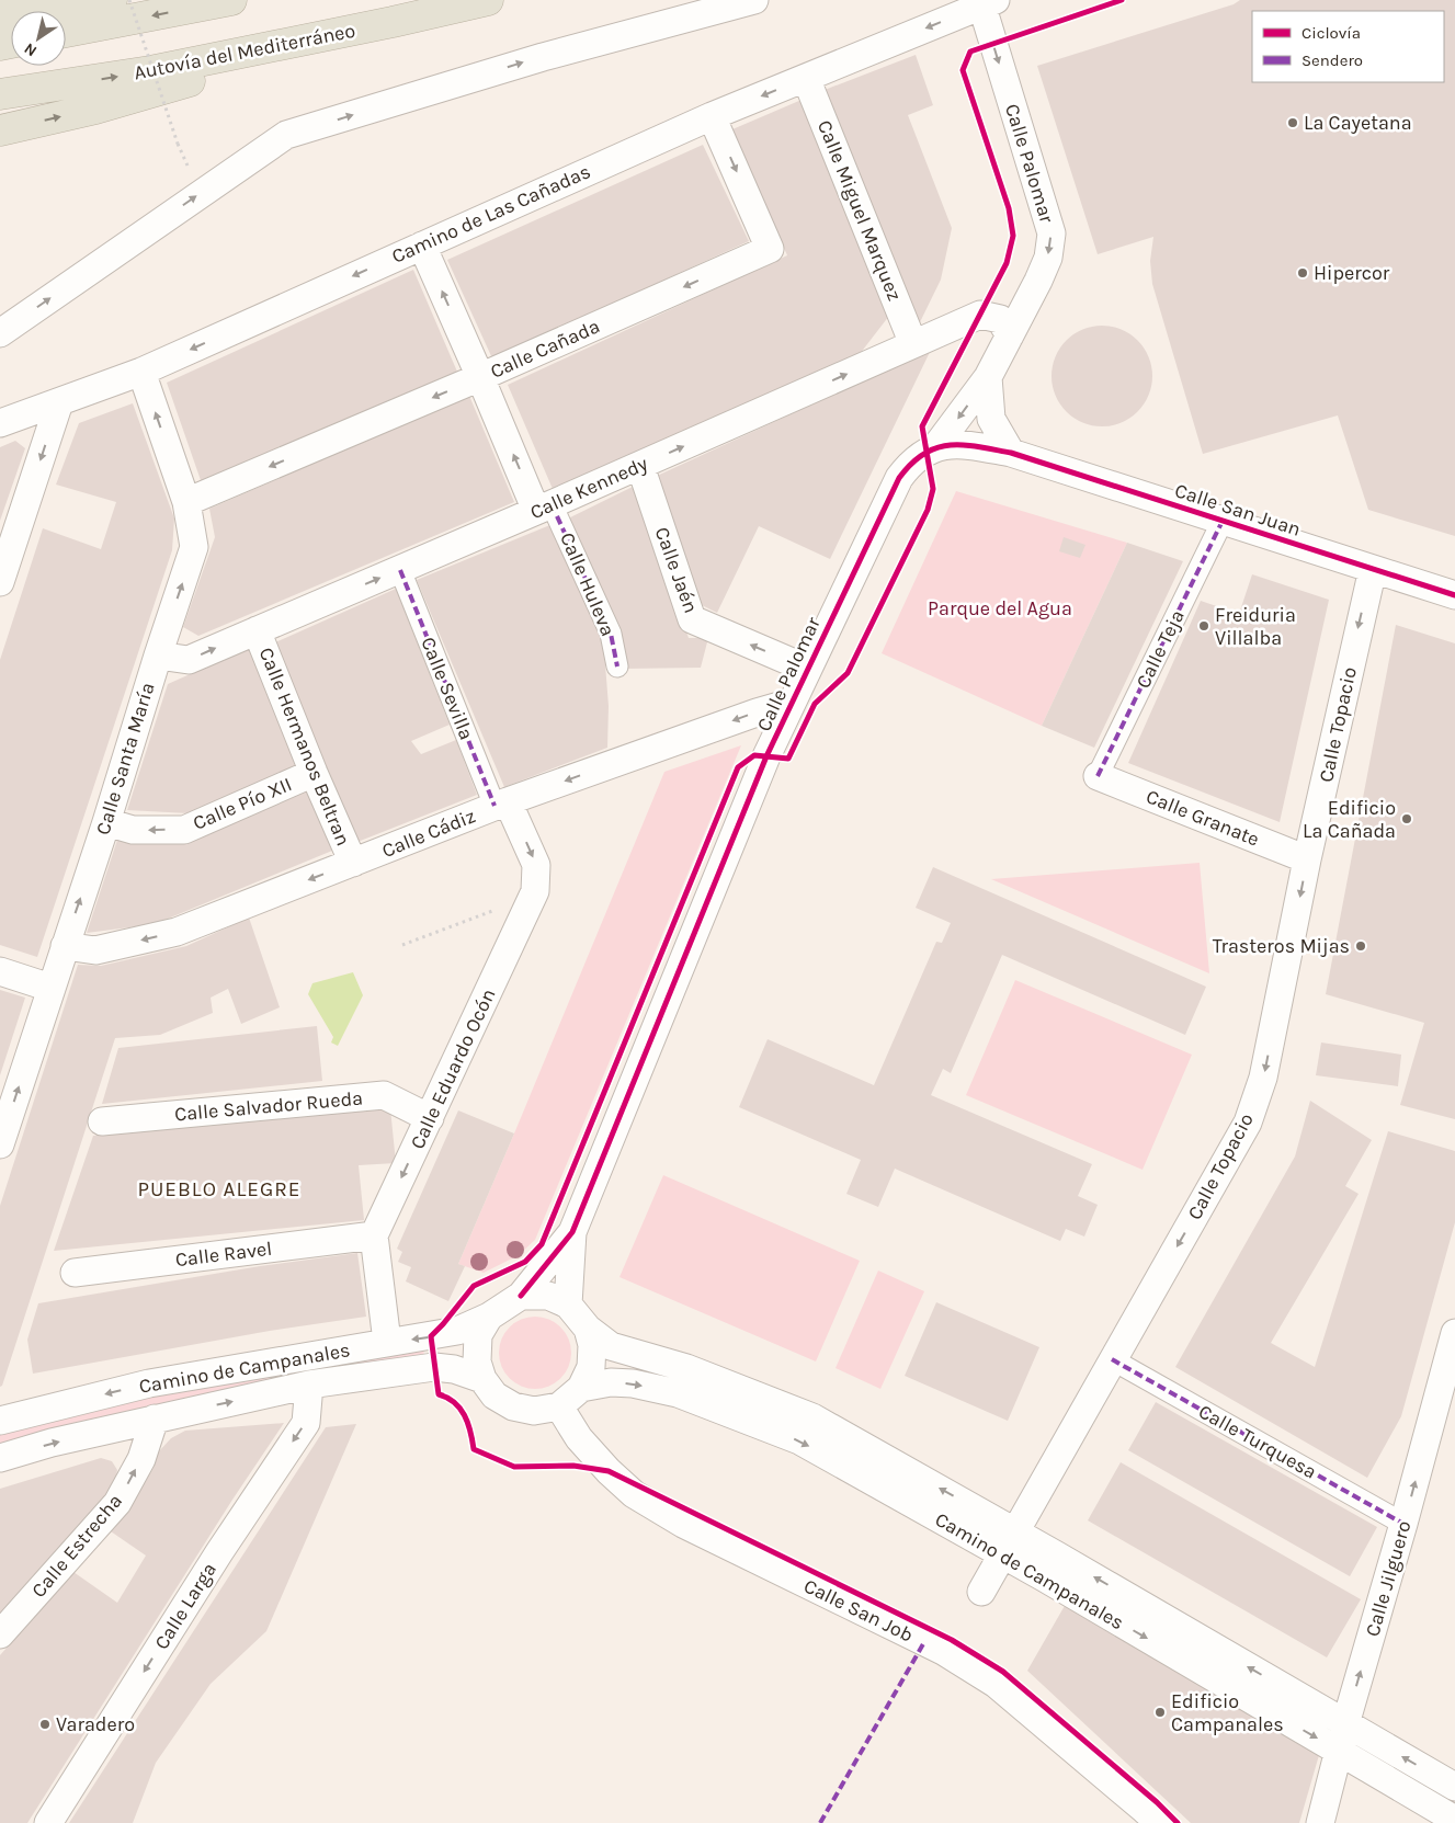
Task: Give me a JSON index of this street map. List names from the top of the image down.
{
  "streets": {
    "highway": ["Autovía del Mediterráneo"],
    "street": [
      "Calle Palomar",
      "Calle Miguel Marquez",
      "Camino de Las Cañadas",
      "Calle Cañada",
      "Calle Kennedy",
      "Calle San Juan",
      "Calle Jaén",
      "Calle Huleva",
      "Calle Teja",
      "Calle Sevilla",
      "Calle Topacio",
      "Calle Hermanos Beltran",
      "Calle Santa María",
      "Calle Pío XII",
      "Calle Granate",
      "Calle Cádiz",
      "Calle Eduardo Ocón",
      "Calle Salvador Rueda",
      "Calle Ravel",
      "Camino de Campanales",
      "Calle Turquesa",
      "Calle Estrecha",
      "Calle Jilguero",
      "Calle Larga",
      "Calle San Job"
    ]
  },
  "crossings": [
    ["Calle Palomar", "Camino de Las Cañadas"],
    ["Calle Palomar", "Calle Kennedy"],
    ["Calle Palomar", "Calle Jaén"],
    ["Calle Palomar", "Calle Cádiz"],
    ["Calle Palomar", "Camino de Campanales"],
    ["Calle Palomar", "Calle San Job"],
    ["Calle Miguel Marquez", "Camino de Las Cañadas"],
    ["Calle Miguel Marquez", "Calle Kennedy"],
    ["Camino de Las Cañadas", "Calle Cañada"],
    ["Camino de Las Cañadas", "Calle Santa María"],
    ["Calle Cañada", "Calle Santa María"],
    ["Calle Kennedy", "Calle Jaén"],
    ["Calle Kennedy", "Calle Huleva"],
    ["Calle Kennedy", "Calle Sevilla"],
    ["Calle Kennedy", "Calle Hermanos Beltran"],
    ["Calle Kennedy", "Calle Santa María"],
    ["Calle San Juan", "Calle Teja"],
    ["Calle San Juan", "Calle Topacio"],
    ["Calle Teja", "Calle Granate"],
    ["Calle Sevilla", "Calle Cádiz"],
    ["Calle Sevilla", "Calle Eduardo Ocón"],
    ["Calle Topacio", "Calle Granate"],
    ["Calle Topacio", "Camino de Campanales"],
    ["Calle Topacio", "Calle Turquesa"],
    ["Calle Hermanos Beltran", "Calle Pío XII"],
    ["Calle Hermanos Beltran", "Calle Cádiz"],
    ["Calle Santa María", "Calle Pío XII"],
    ["Calle Santa María", "Calle Cádiz"],
    ["Calle Cádiz", "Calle Eduardo Ocón"],
    ["Calle Eduardo Ocón", "Calle Salvador Rueda"],
    ["Calle Eduardo Ocón", "Calle Ravel"],
    ["Camino de Campanales", "Calle Estrecha"],
    ["Camino de Campanales", "Calle Jilguero"],
    ["Camino de Campanales", "Calle Larga"],
    ["Camino de Campanales", "Calle San Job"],
    ["Calle Turquesa", "Calle Jilguero"]
  ],
  "one_way": [
    "Calle Cañada",
    "Calle Kennedy",
    "Calle Jaén",
    "Calle Topacio",
    "Calle Pío XII",
    "Calle Cádiz",
    "Calle Eduardo Ocón",
    "Calle Estrecha",
    "Calle Jilguero",
    "Calle Larga"
  ],
  "districts": ["PUEBLO ALEGRE"],
  "parks": ["Parque del Agua"],
  "places": [
    "La Cayetana",
    "Hipercor",
    "Freiduria Villalba",
    "Edificio La Cañada",
    "Trasteros Mijas",
    "Edificio Campanales",
    "Varadero"
  ],
  "legend": ["Ciclovía", "Sendero"],
  "north": "bottom left"
}
